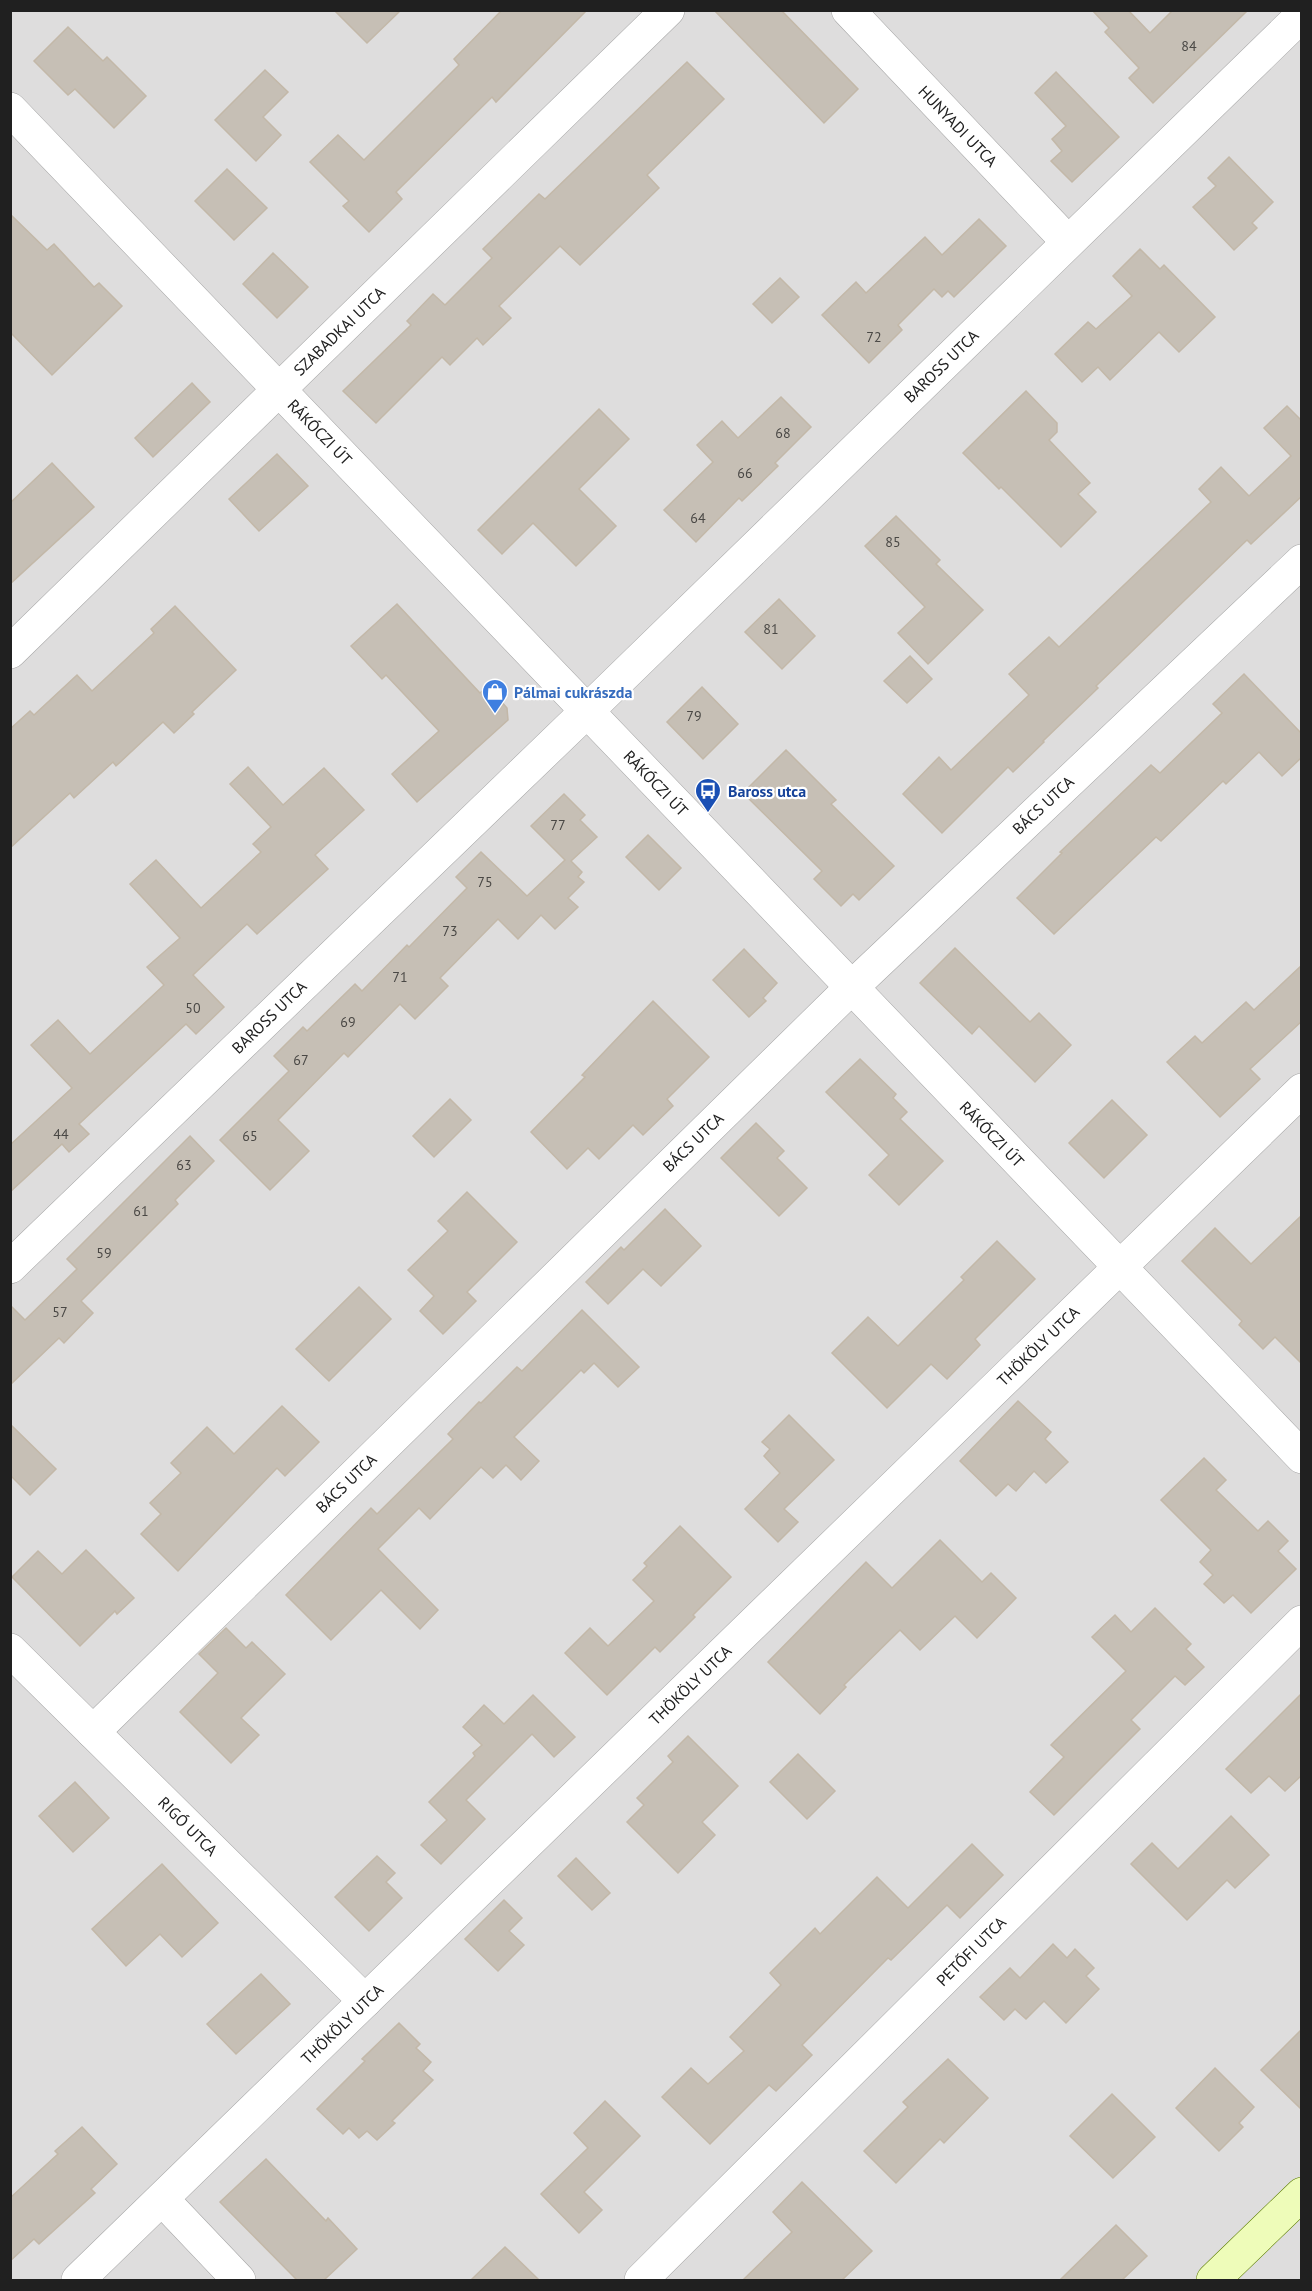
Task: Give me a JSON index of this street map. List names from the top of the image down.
{
  "streets": {
    "street": [
      "HUNYADI UTCA",
      "SZABADKAI UTCA",
      "BAROSS UTCA",
      "RÁKÓCZI ÚT",
      "BÁCS UTCA",
      "THÖKÖLY UTCA",
      "RIGÓ UTCA",
      "PETŐFI UTCA"
    ]
  },
  "crossings": [
    ["HUNYADI UTCA", "BAROSS UTCA"],
    ["SZABADKAI UTCA", "RÁKÓCZI ÚT"],
    ["BAROSS UTCA", "RÁKÓCZI ÚT"],
    ["RÁKÓCZI ÚT", "BÁCS UTCA"],
    ["RÁKÓCZI ÚT", "THÖKÖLY UTCA"],
    ["BÁCS UTCA", "RIGÓ UTCA"],
    ["THÖKÖLY UTCA", "RIGÓ UTCA"]
  ],
  "places": {
    "shop": ["Pálmai cukrászda"],
    "bus stop": ["Baross utca"]
  },
  "house_numbers": [
    "84",
    "72",
    "68",
    "66",
    "64",
    "85",
    "81",
    "79",
    "77",
    "75",
    "73",
    "71",
    "50",
    "69",
    "67",
    "44",
    "65",
    "63",
    "61",
    "59",
    "57"
  ]
}
